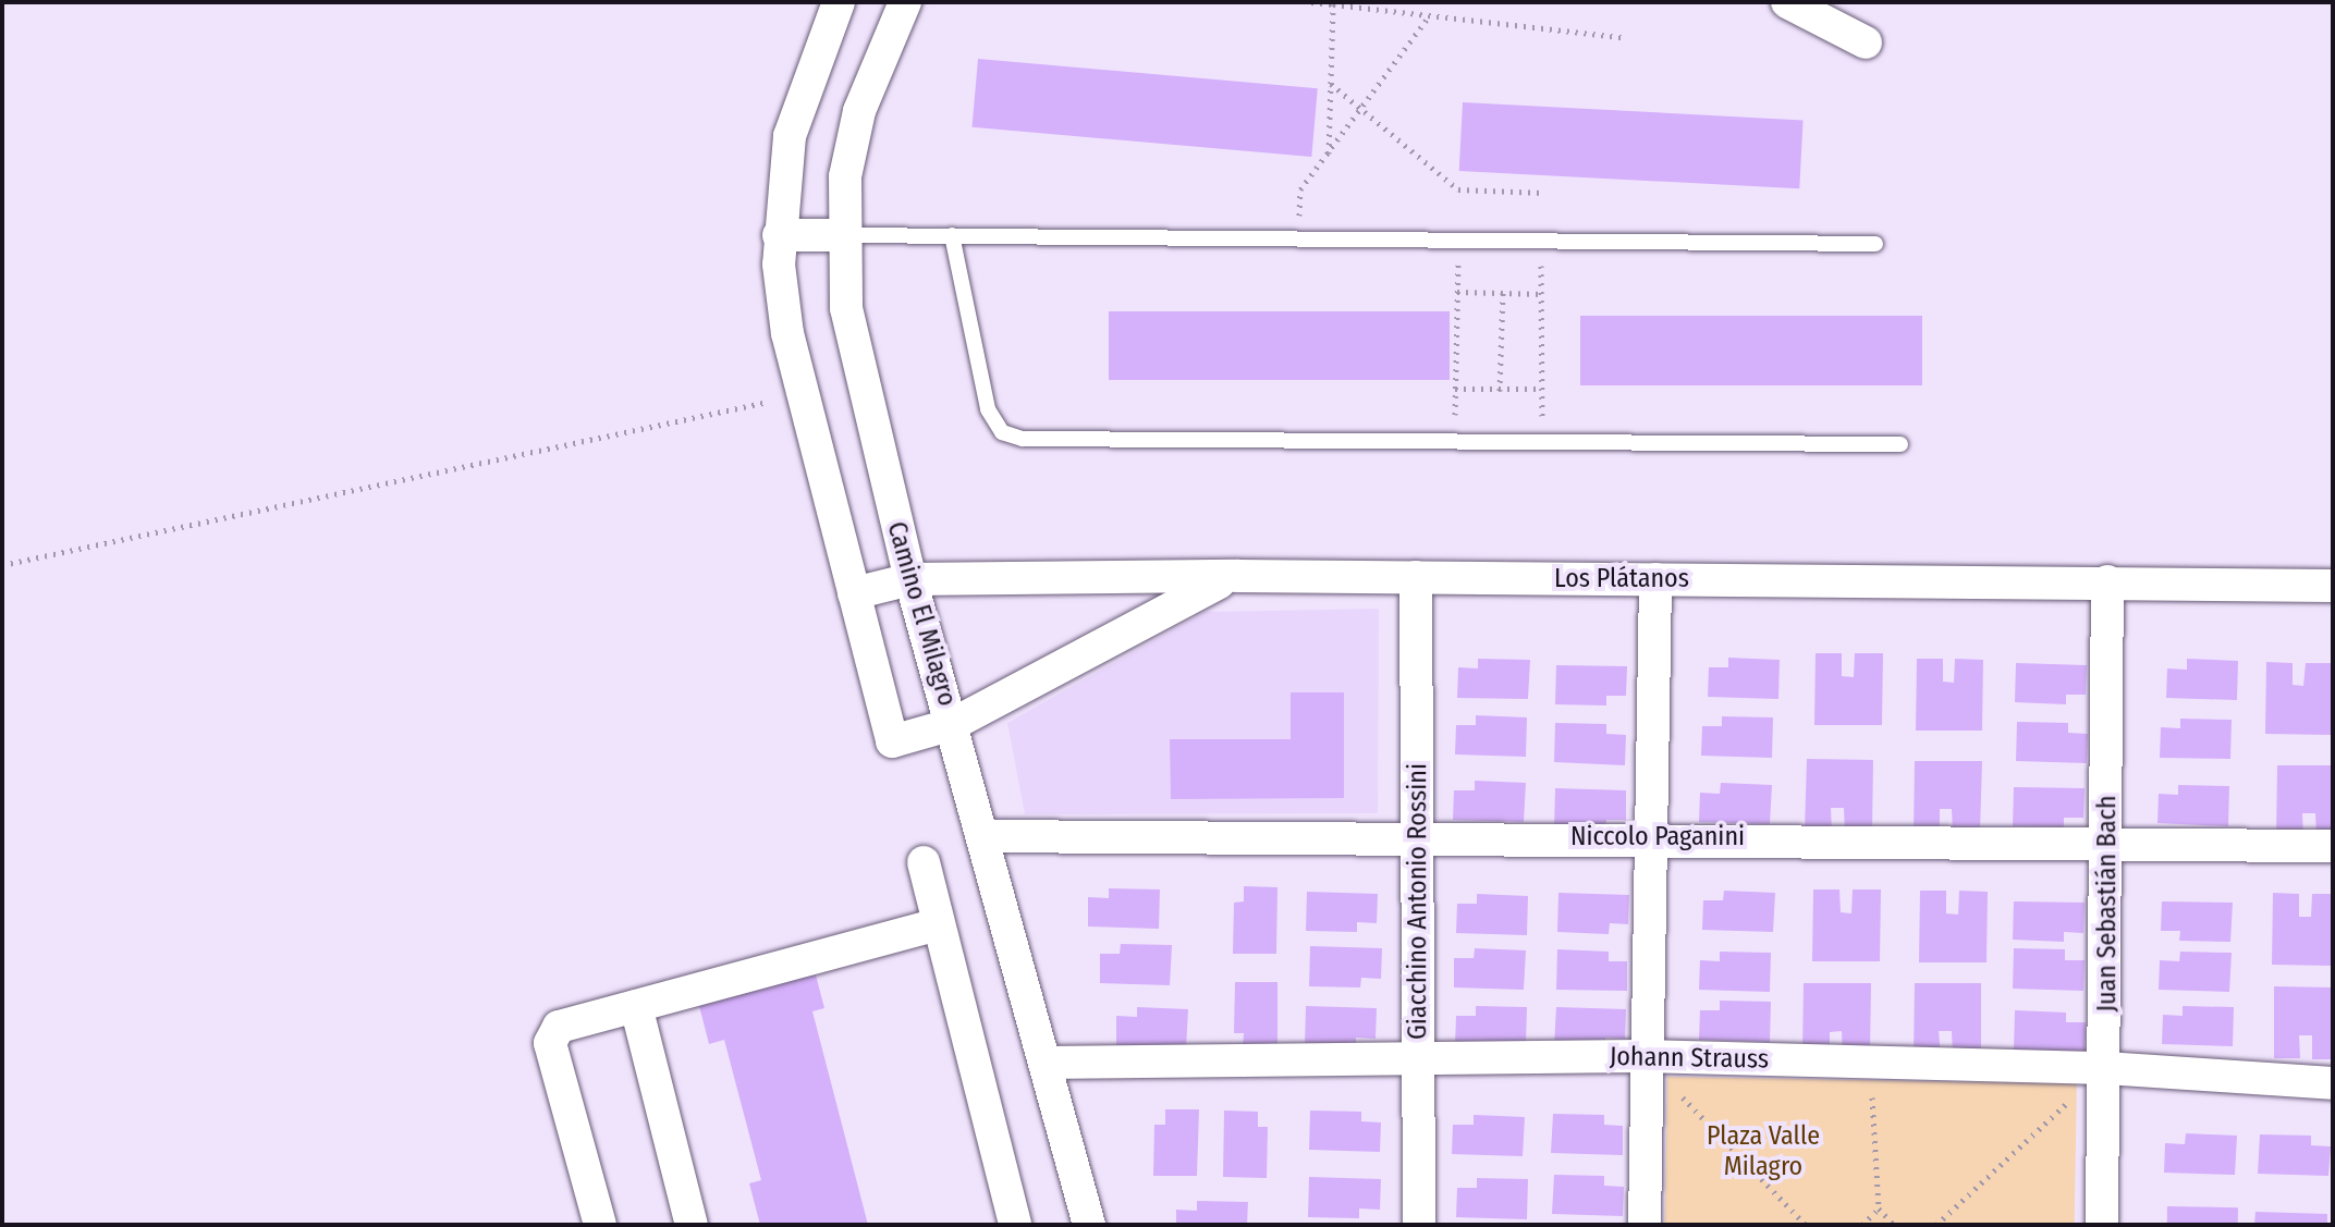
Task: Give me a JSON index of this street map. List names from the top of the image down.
{
  "streets": {
    "street": [
      "Los Plátanos",
      "Camino El Milagro",
      "Niccolo Paganini",
      "Giacchino Antonio Rossini",
      "Juan Sebastián Bach",
      "Johann Strauss"
    ]
  },
  "crossings": [
    ["Los Plátanos", "Camino El Milagro"],
    ["Los Plátanos", "Giacchino Antonio Rossini"],
    ["Los Plátanos", "Juan Sebastián Bach"],
    ["Camino El Milagro", "Niccolo Paganini"],
    ["Camino El Milagro", "Johann Strauss"],
    ["Niccolo Paganini", "Giacchino Antonio Rossini"],
    ["Niccolo Paganini", "Juan Sebastián Bach"],
    ["Giacchino Antonio Rossini", "Johann Strauss"],
    ["Juan Sebastián Bach", "Johann Strauss"]
  ],
  "parks": ["Plaza Valle Milagro"]
}
